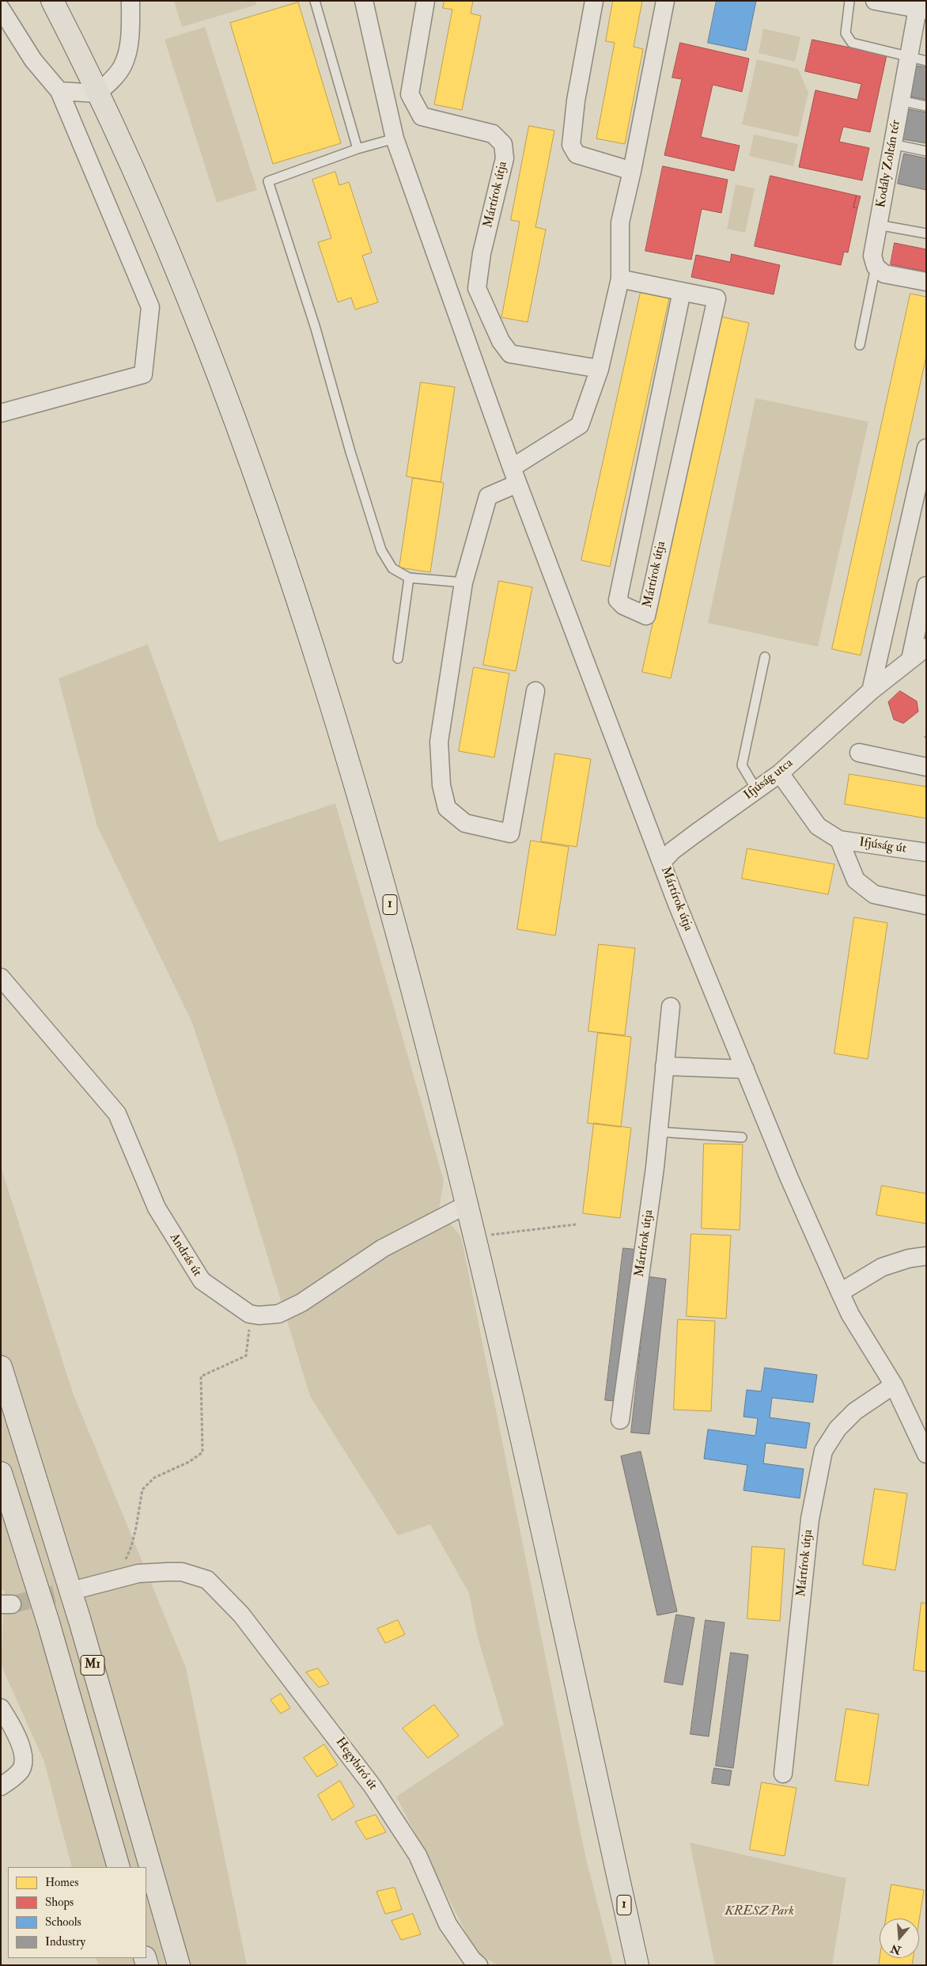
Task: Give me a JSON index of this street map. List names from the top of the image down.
{
  "streets": {
    "main road": ["1", "M1"],
    "street": [
      "Kodály Zoltán tér",
      "Mártírok útja",
      "Ifjúság utca",
      "Ifjúság út",
      "András út",
      "Hegybíró út"
    ]
  },
  "crossings": [
    ["Mártírok útja", "Ifjúság utca"],
    ["Ifjúság utca", "Ifjúság út"]
  ],
  "parks": ["KRESZ Park"],
  "legend": [
    "Homes",
    "Shops",
    "Schools",
    "Industry"
  ],
  "north": "bottom"
}
